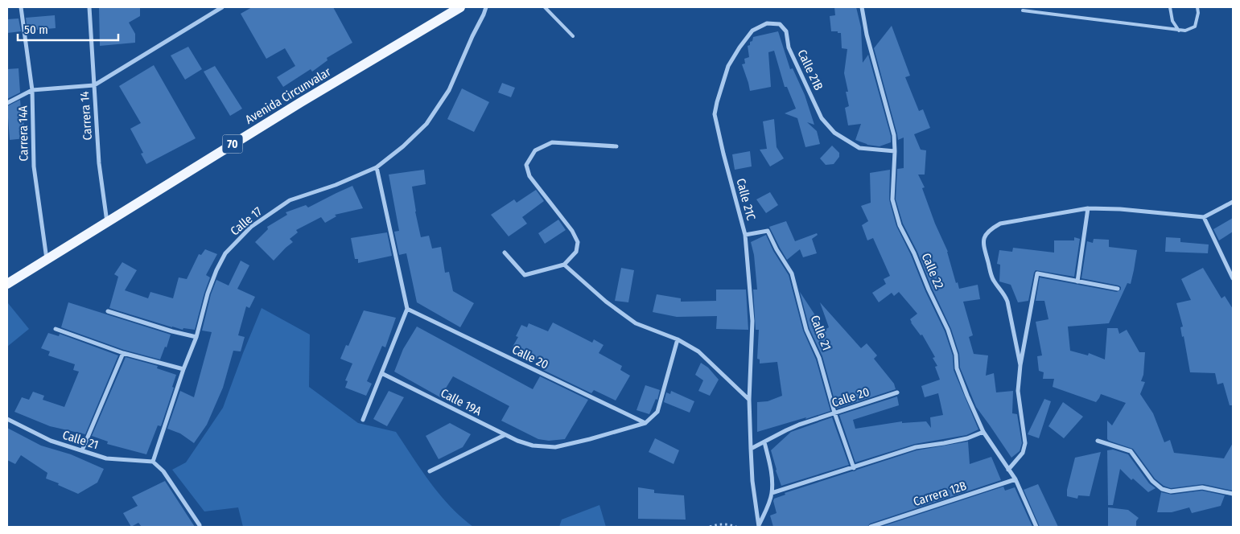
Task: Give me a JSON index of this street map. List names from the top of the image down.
{
  "streets": {
    "main road": ["Avenida Circunvalar", "70"],
    "street": [
      "Calle 21B",
      "Carrera 14",
      "Carrera 14A",
      "Calle 21C",
      "Calle 17",
      "Calle 22",
      "Calle 21",
      "Calle 20",
      "Calle 19A",
      "Carrera 12B"
    ]
  },
  "crossings": [
    ["Calle 21B", "Calle 21C"],
    ["Calle 21B", "Calle 22"],
    ["Avenida Circunvalar", "Carrera 14"],
    ["Avenida Circunvalar", "Carrera 14A"],
    ["Calle 21C", "Calle 21"],
    ["Calle 21C", "Calle 20"],
    ["Calle 17", "Calle 21"],
    ["Calle 22", "Carrera 12B"],
    ["Calle 21", "Calle 20"],
    ["Calle 20", "Calle 19A"]
  ],
  "scale_bar": "50 m"
}
